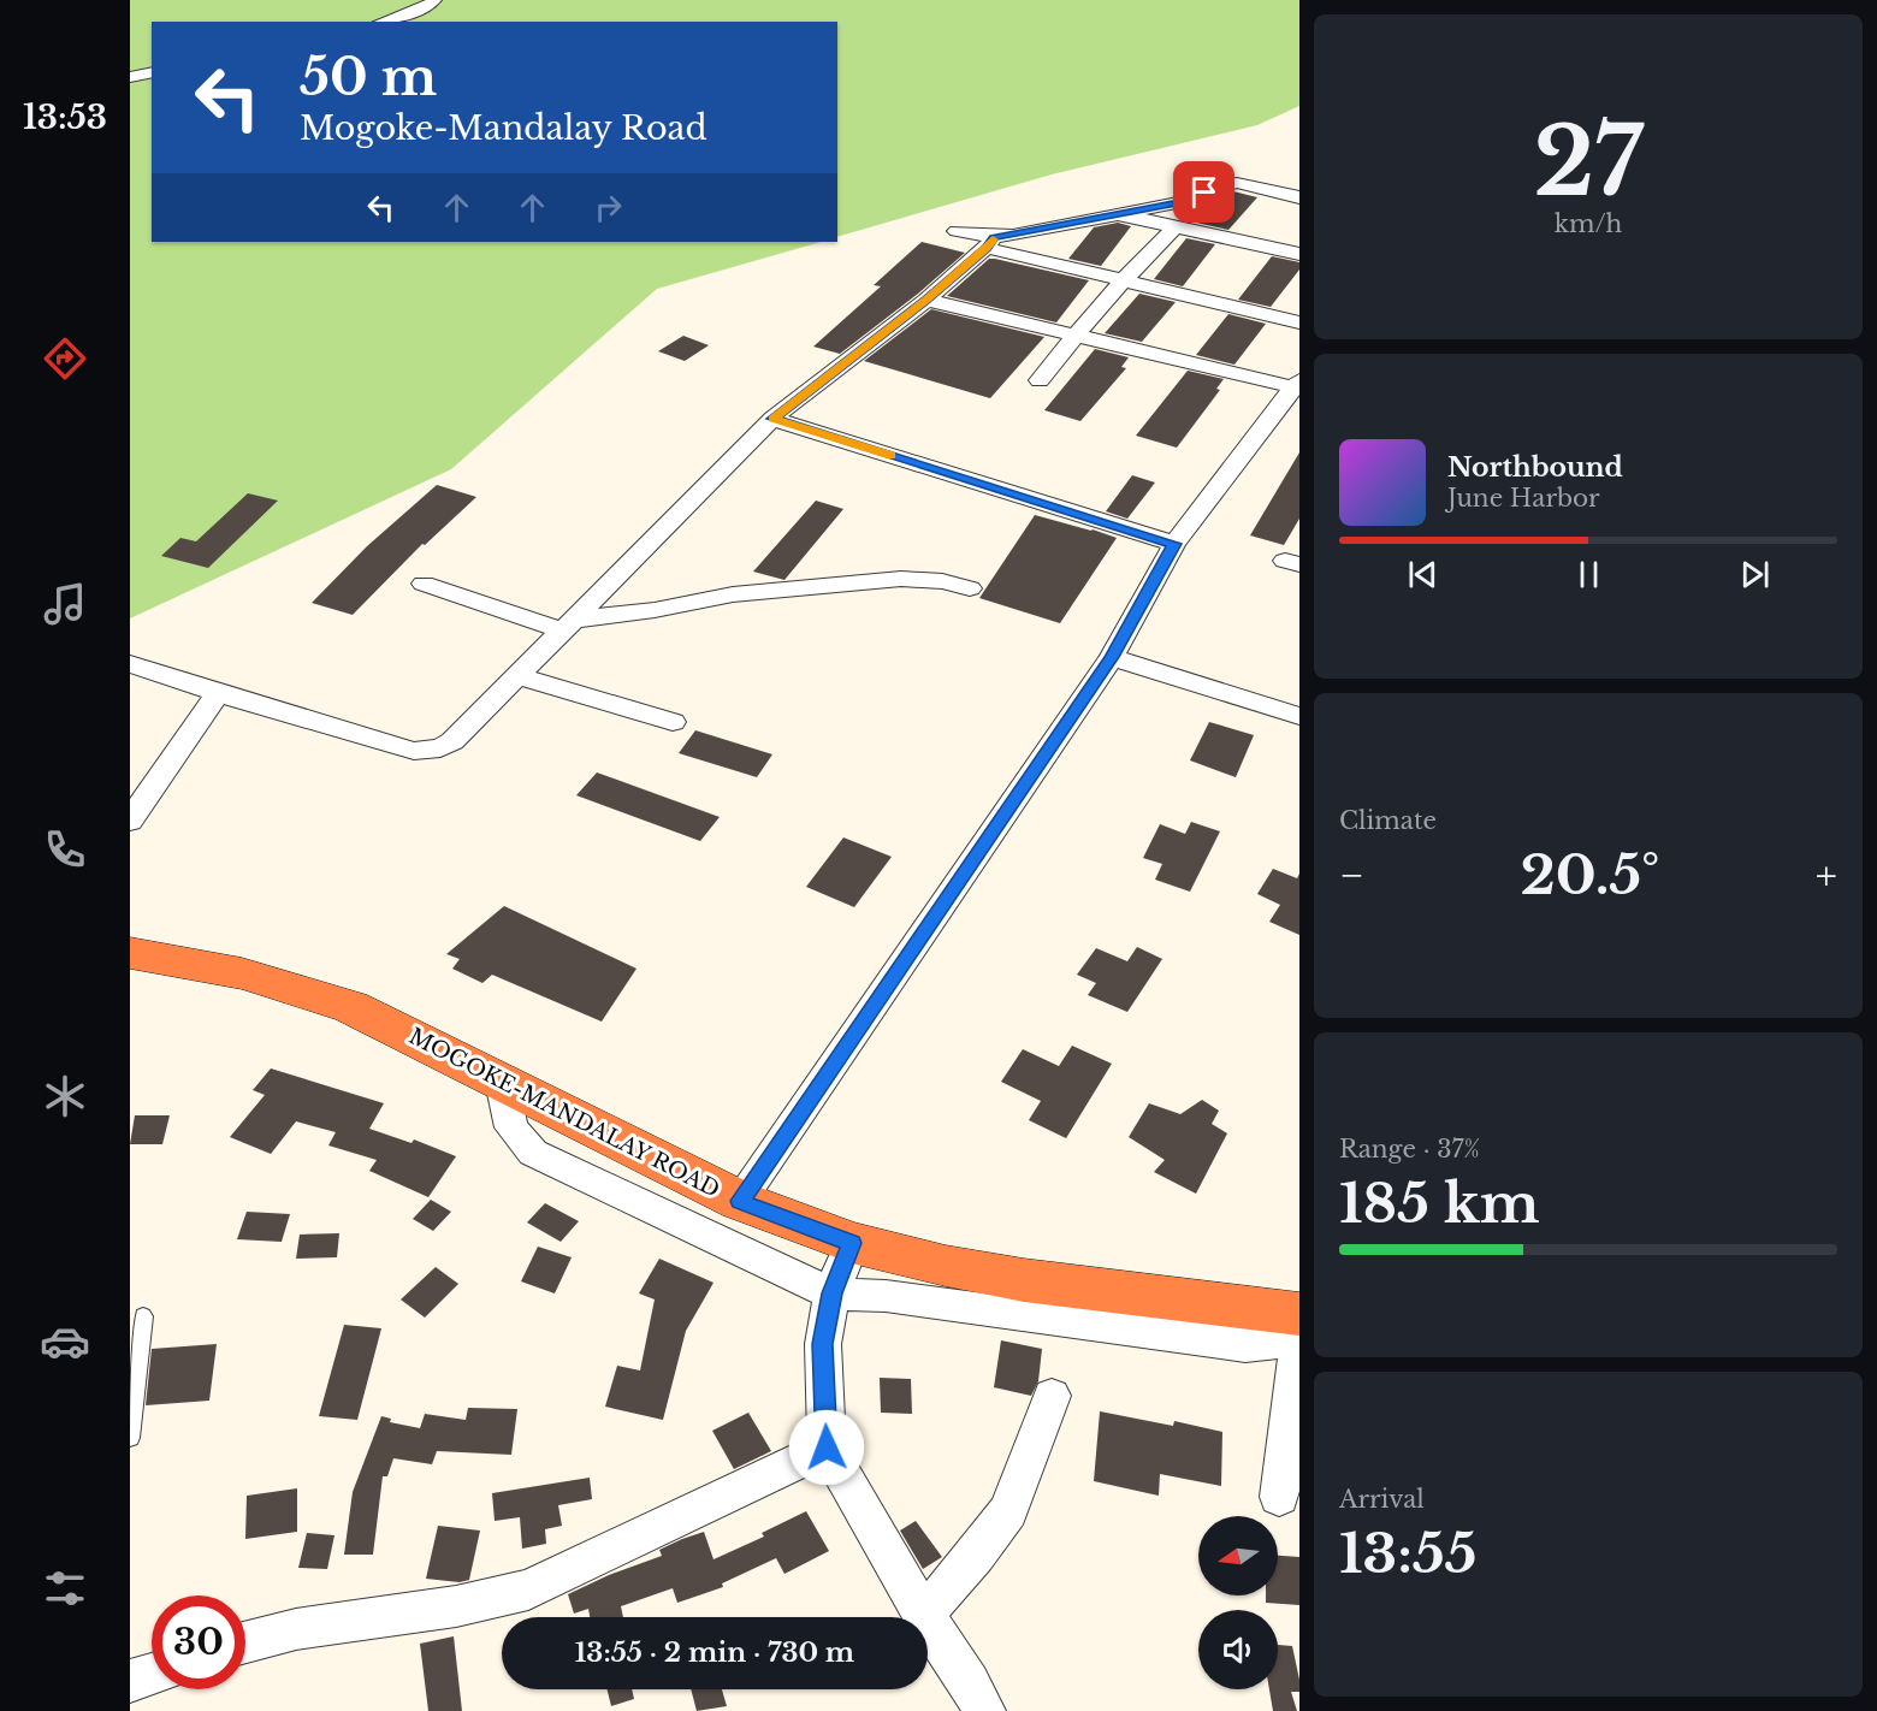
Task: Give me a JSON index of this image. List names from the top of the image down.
{
  "streets": {
    "highway": ["MOGOKE-MANDALAY ROAD"]
  },
  "north": "left",
  "page": {
    "tabs": "13:53",
    "tile": [
      ["27", "km/h"],
      "Climate",
      ["Range · 37%", "185 km"],
      ["Arrival", "13:55"]
    ],
    "turn": ["50 m", "Mogoke-Mandalay Road"],
    "song": ["Northbound", "June Harbor"],
    "heat": ["−", "20.5°", "+"],
    "limit": "30",
    "trip": "13:55 · 2 min · 730 m"
  }
}
